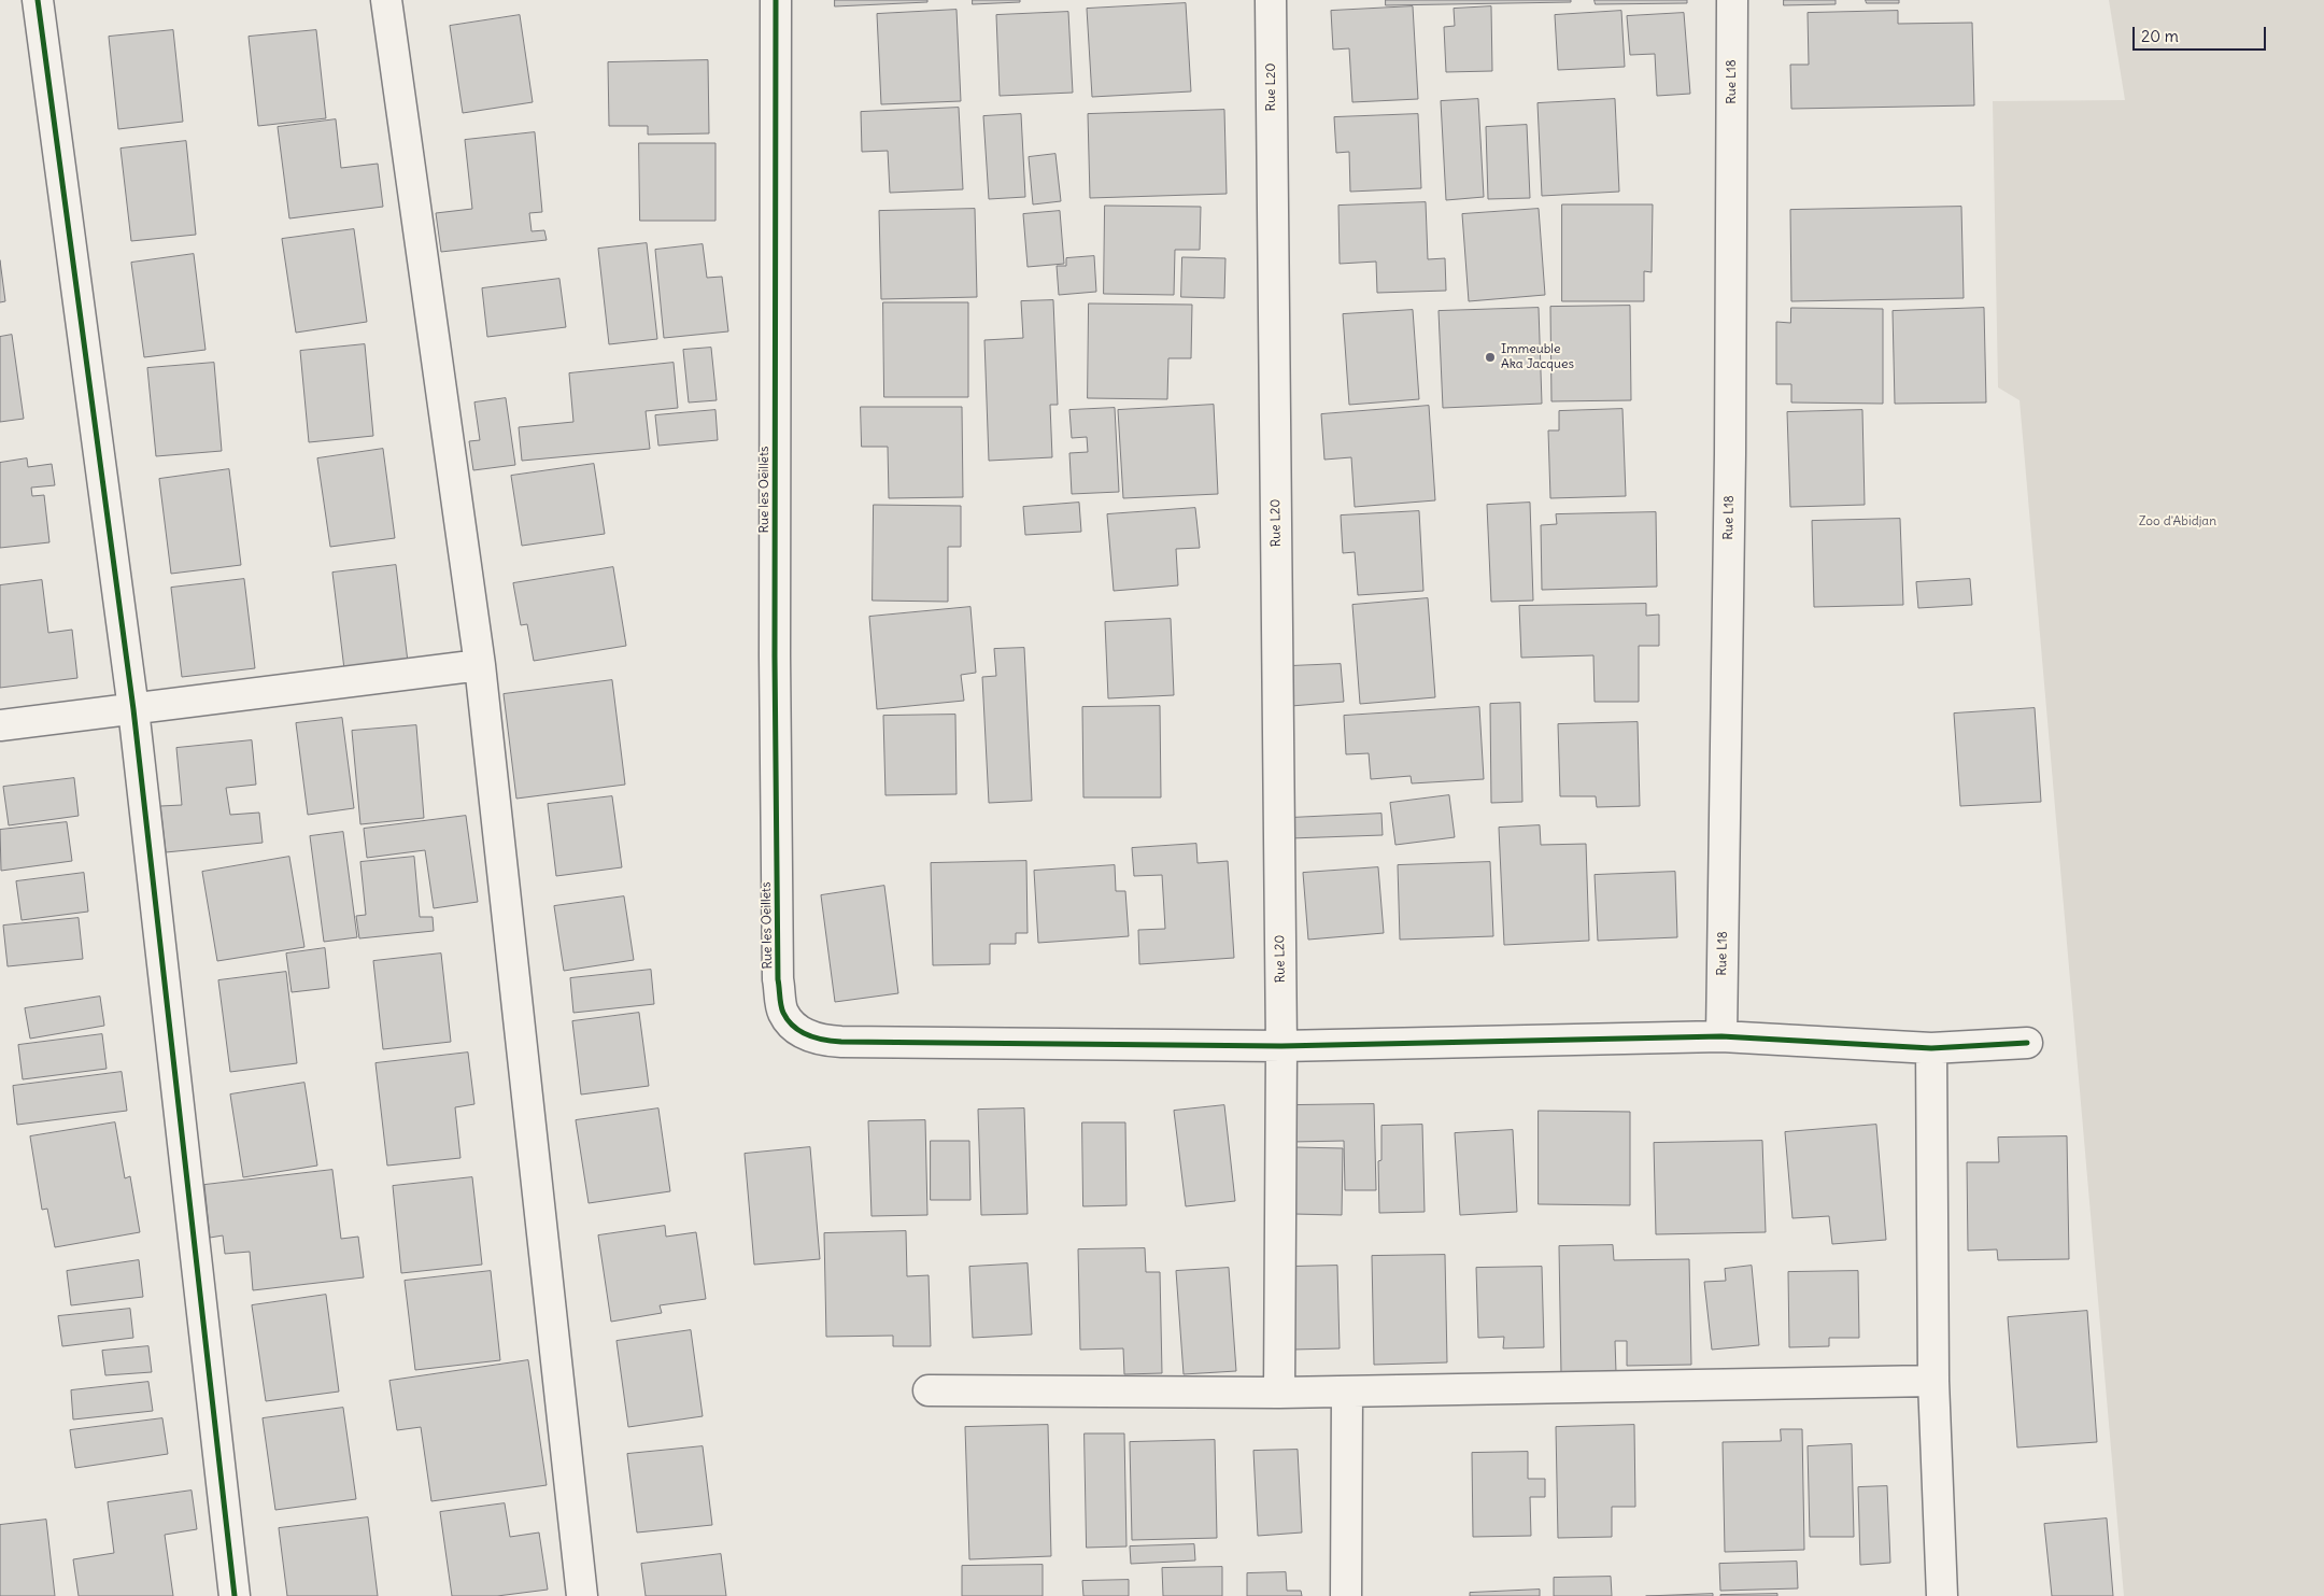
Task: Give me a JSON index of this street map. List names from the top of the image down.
{
  "streets": {
    "street": ["Rue L18", "Rue L20", "Rue les Oeillets"]
  },
  "crossings": [
    ["Rue L18", "Rue les Oeillets"],
    ["Rue L20", "Rue les Oeillets"]
  ],
  "parks": ["Zoo d'Abidjan"],
  "places": ["Immeuble Aka Jacques"],
  "scale_bar": "20 m"
}
